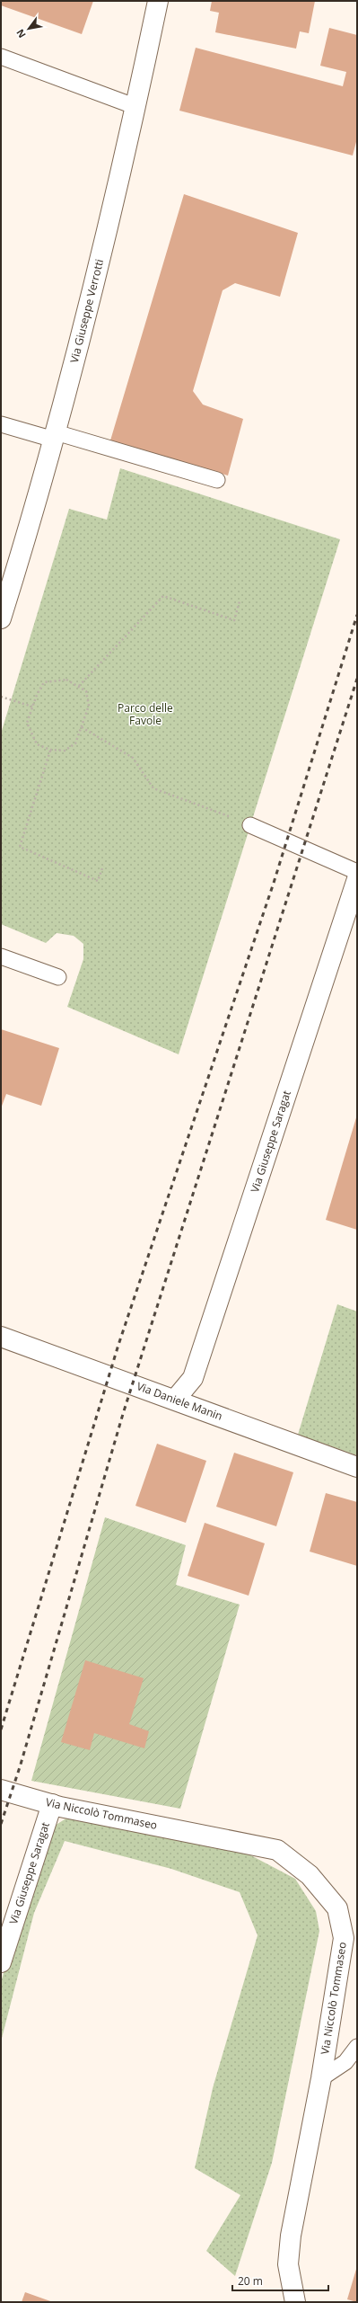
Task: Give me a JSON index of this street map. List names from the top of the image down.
{
  "streets": {
    "street": [
      "Via Giuseppe Verrotti",
      "Via Giuseppe Saragat",
      "Via Daniele Manin",
      "Via Niccolò Tommaseo"
    ]
  },
  "crossings": [
    ["Via Giuseppe Saragat", "Via Daniele Manin"],
    ["Via Giuseppe Saragat", "Via Niccolò Tommaseo"]
  ],
  "parks": ["Parco delle Favole"],
  "scale_bar": "20 m",
  "north": "bottom left"
}
